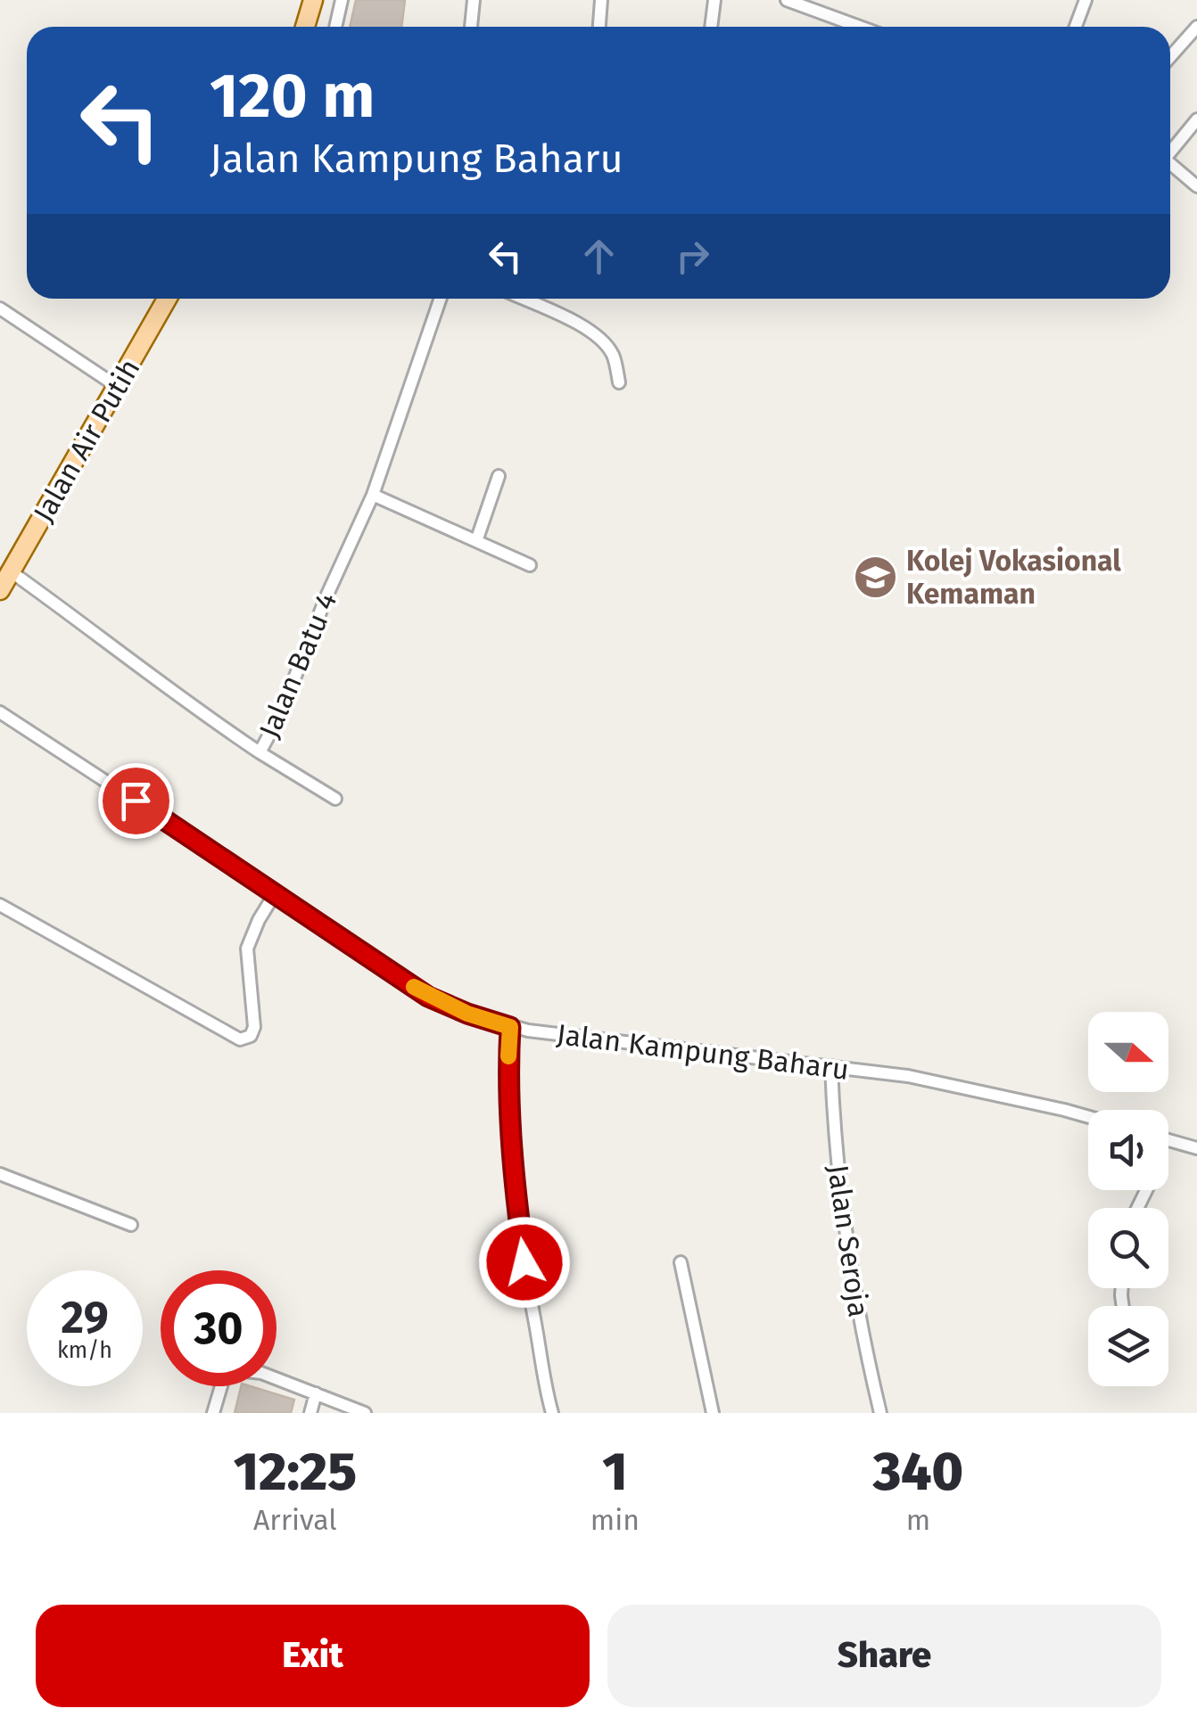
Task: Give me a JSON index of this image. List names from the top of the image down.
{
  "streets": {
    "main road": ["Jalan Air Putih"],
    "street": ["Jalan Batu 4", "Jalan Kampung Baharu", "Jalan Seroja"]
  },
  "crossings": [
    ["Jalan Air Putih", "Jalan Batu 4"],
    ["Jalan Kampung Baharu", "Jalan Seroja"]
  ],
  "places": {
    "school or university": ["Kolej Vokasional Kemaman"]
  },
  "north": "right",
  "page": {
    "turn": ["120 m", "Jalan Kampung Baharu"],
    "speed": "29 km/h",
    "limit": "30",
    "eta": [
      "12:25",
      "Arrival",
      "1",
      "min",
      "340",
      "m"
    ],
    "buttons": ["Exit", "Share"]
  }
}
